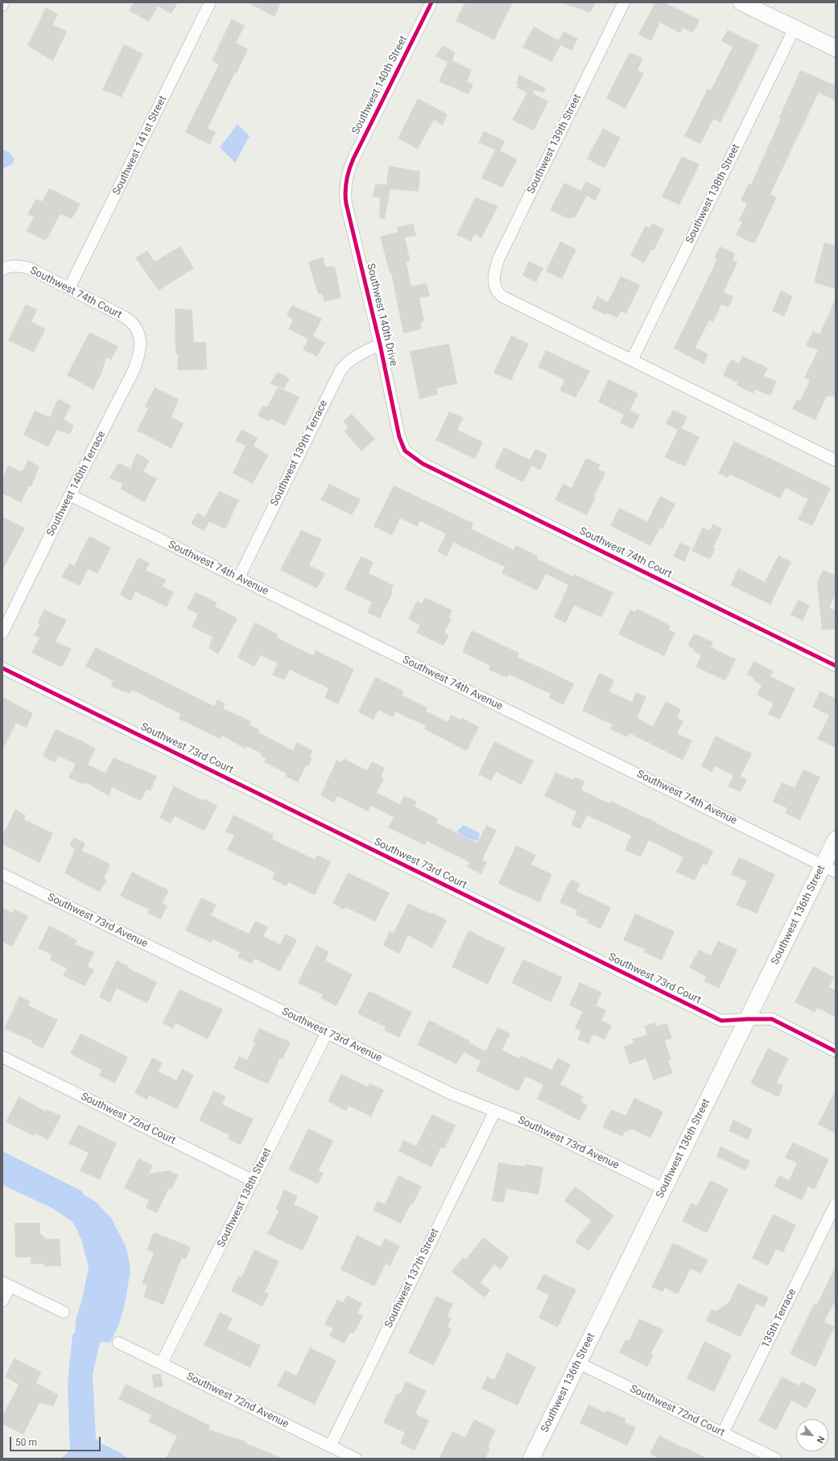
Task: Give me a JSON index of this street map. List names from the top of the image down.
{
  "streets": {
    "street": [
      "Southwest 140th Street",
      "Southwest 139th Street",
      "Southwest 141st Street",
      "Southwest 138th Street",
      "Southwest 74th Court",
      "Southwest 140th Drive",
      "Southwest 139th Terrace",
      "Southwest 140th Terrace",
      "Southwest 74th Avenue",
      "Southwest 73rd Court",
      "Southwest 136th Street",
      "Southwest 73rd Avenue",
      "Southwest 72nd Court",
      "Southwest 137th Street",
      "135th Terrace",
      "Southwest 72nd Avenue"
    ]
  },
  "crossings": [
    ["Southwest 140th Street", "Southwest 140th Drive"],
    ["Southwest 139th Street", "Southwest 138th Street"],
    ["Southwest 141st Street", "Southwest 74th Court"],
    ["Southwest 138th Street", "Southwest 73rd Avenue"],
    ["Southwest 138th Street", "Southwest 72nd Court"],
    ["Southwest 138th Street", "Southwest 72nd Avenue"],
    ["Southwest 74th Court", "Southwest 140th Drive"],
    ["Southwest 74th Court", "Southwest 140th Terrace"],
    ["Southwest 140th Drive", "Southwest 139th Terrace"],
    ["Southwest 139th Terrace", "Southwest 74th Avenue"],
    ["Southwest 140th Terrace", "Southwest 74th Avenue"],
    ["Southwest 74th Avenue", "Southwest 136th Street"],
    ["Southwest 73rd Court", "Southwest 136th Street"],
    ["Southwest 136th Street", "Southwest 73rd Avenue"],
    ["Southwest 136th Street", "Southwest 72nd Court"],
    ["Southwest 73rd Avenue", "Southwest 137th Street"],
    ["Southwest 72nd Court", "135th Terrace"],
    ["Southwest 137th Street", "Southwest 72nd Avenue"]
  ],
  "scale_bar": "50 m",
  "north": "bottom right"
}
